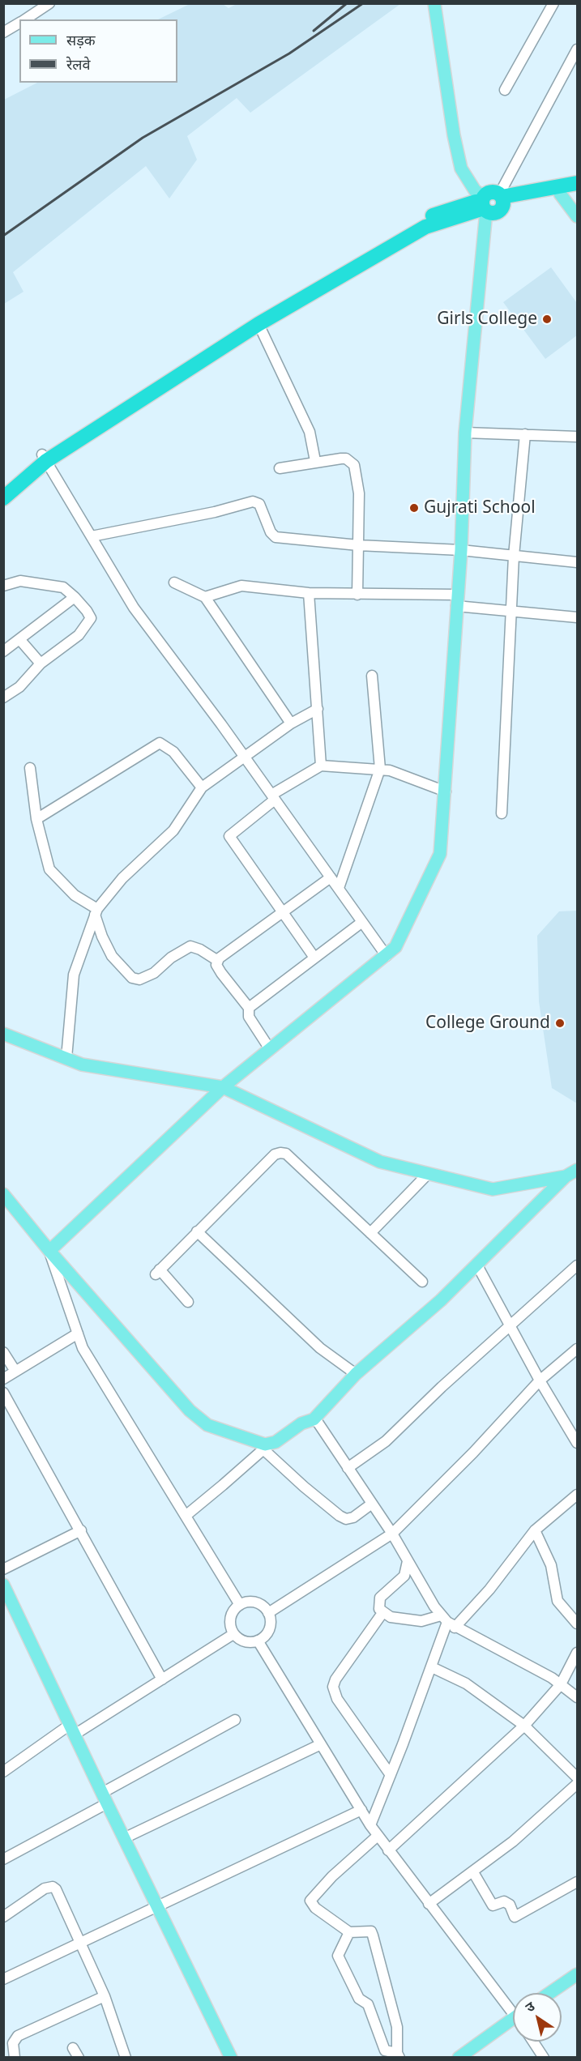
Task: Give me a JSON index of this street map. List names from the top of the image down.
{
  "places": ["Girls College", "Gujrati School", "College Ground"],
  "legend": ["सड़क", "रेलवे"],
  "north": "top left"
}
